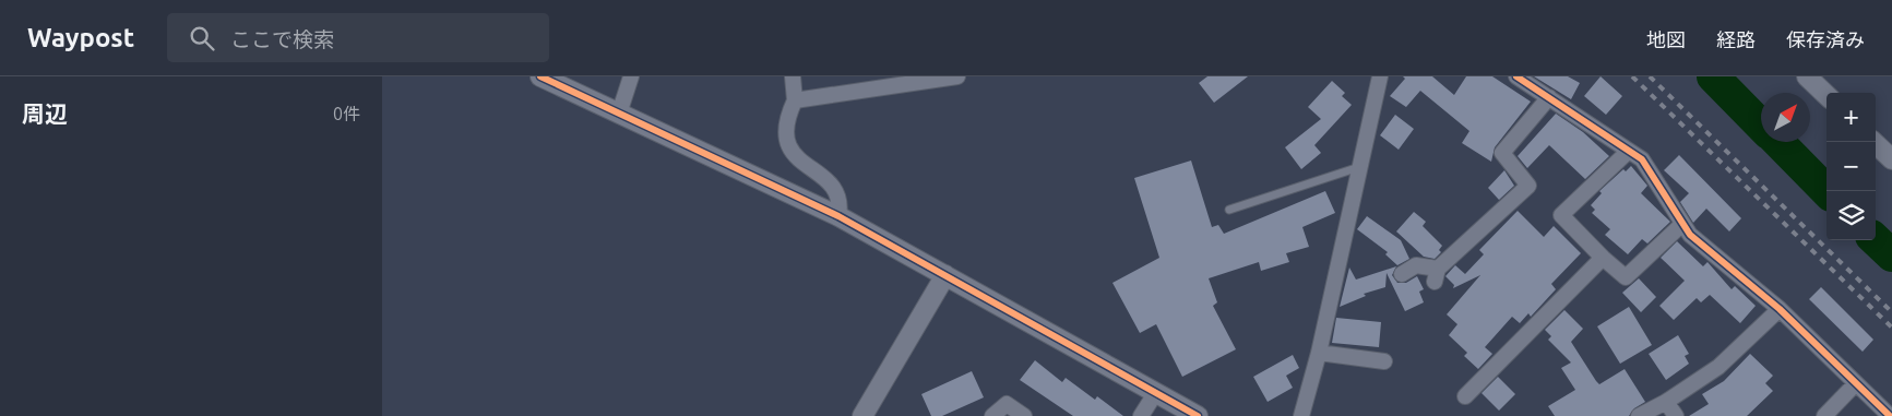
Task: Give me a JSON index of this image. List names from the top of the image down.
{
  "north": "top right",
  "page": {
    "header": "Waypost",
    "search": "ここで検索",
    "nav": ["地図", "経路", "保存済み"],
    "heading": ["周辺", "0件"],
    "map_buttons": ["+", "−"]
  }
}
